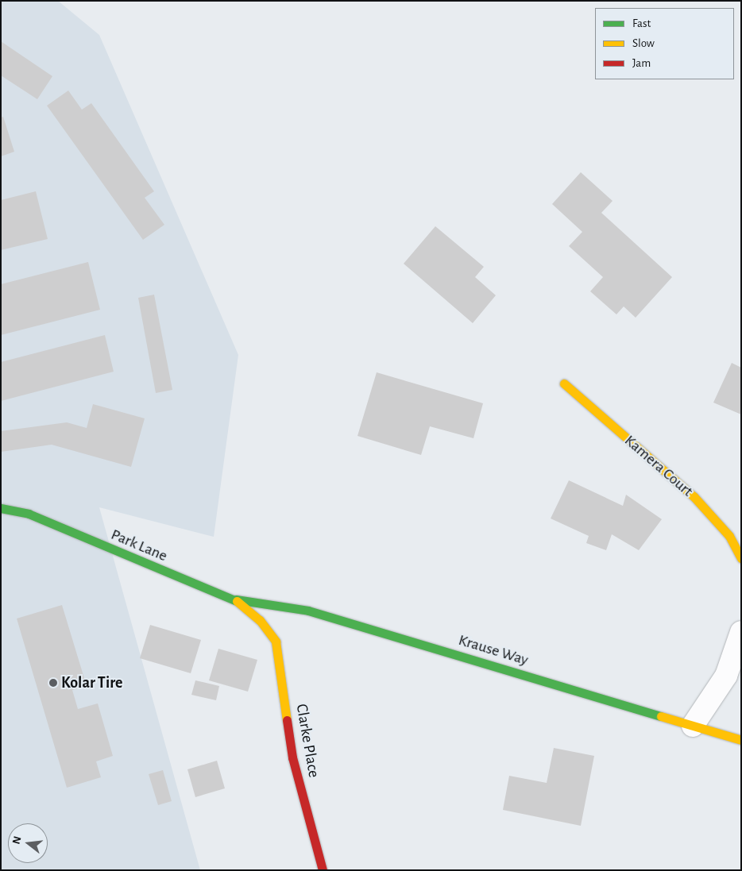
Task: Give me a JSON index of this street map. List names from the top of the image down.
{
  "streets": {
    "street": [
      "Kamera Court",
      "Park Lane",
      "Krause Way",
      "Clarke Place"
    ]
  },
  "crossings": [
    ["Park Lane", "Krause Way"],
    ["Park Lane", "Clarke Place"]
  ],
  "places": ["Kolar Tire"],
  "legend": ["Fast", "Slow", "Jam"],
  "north": "left"
}
